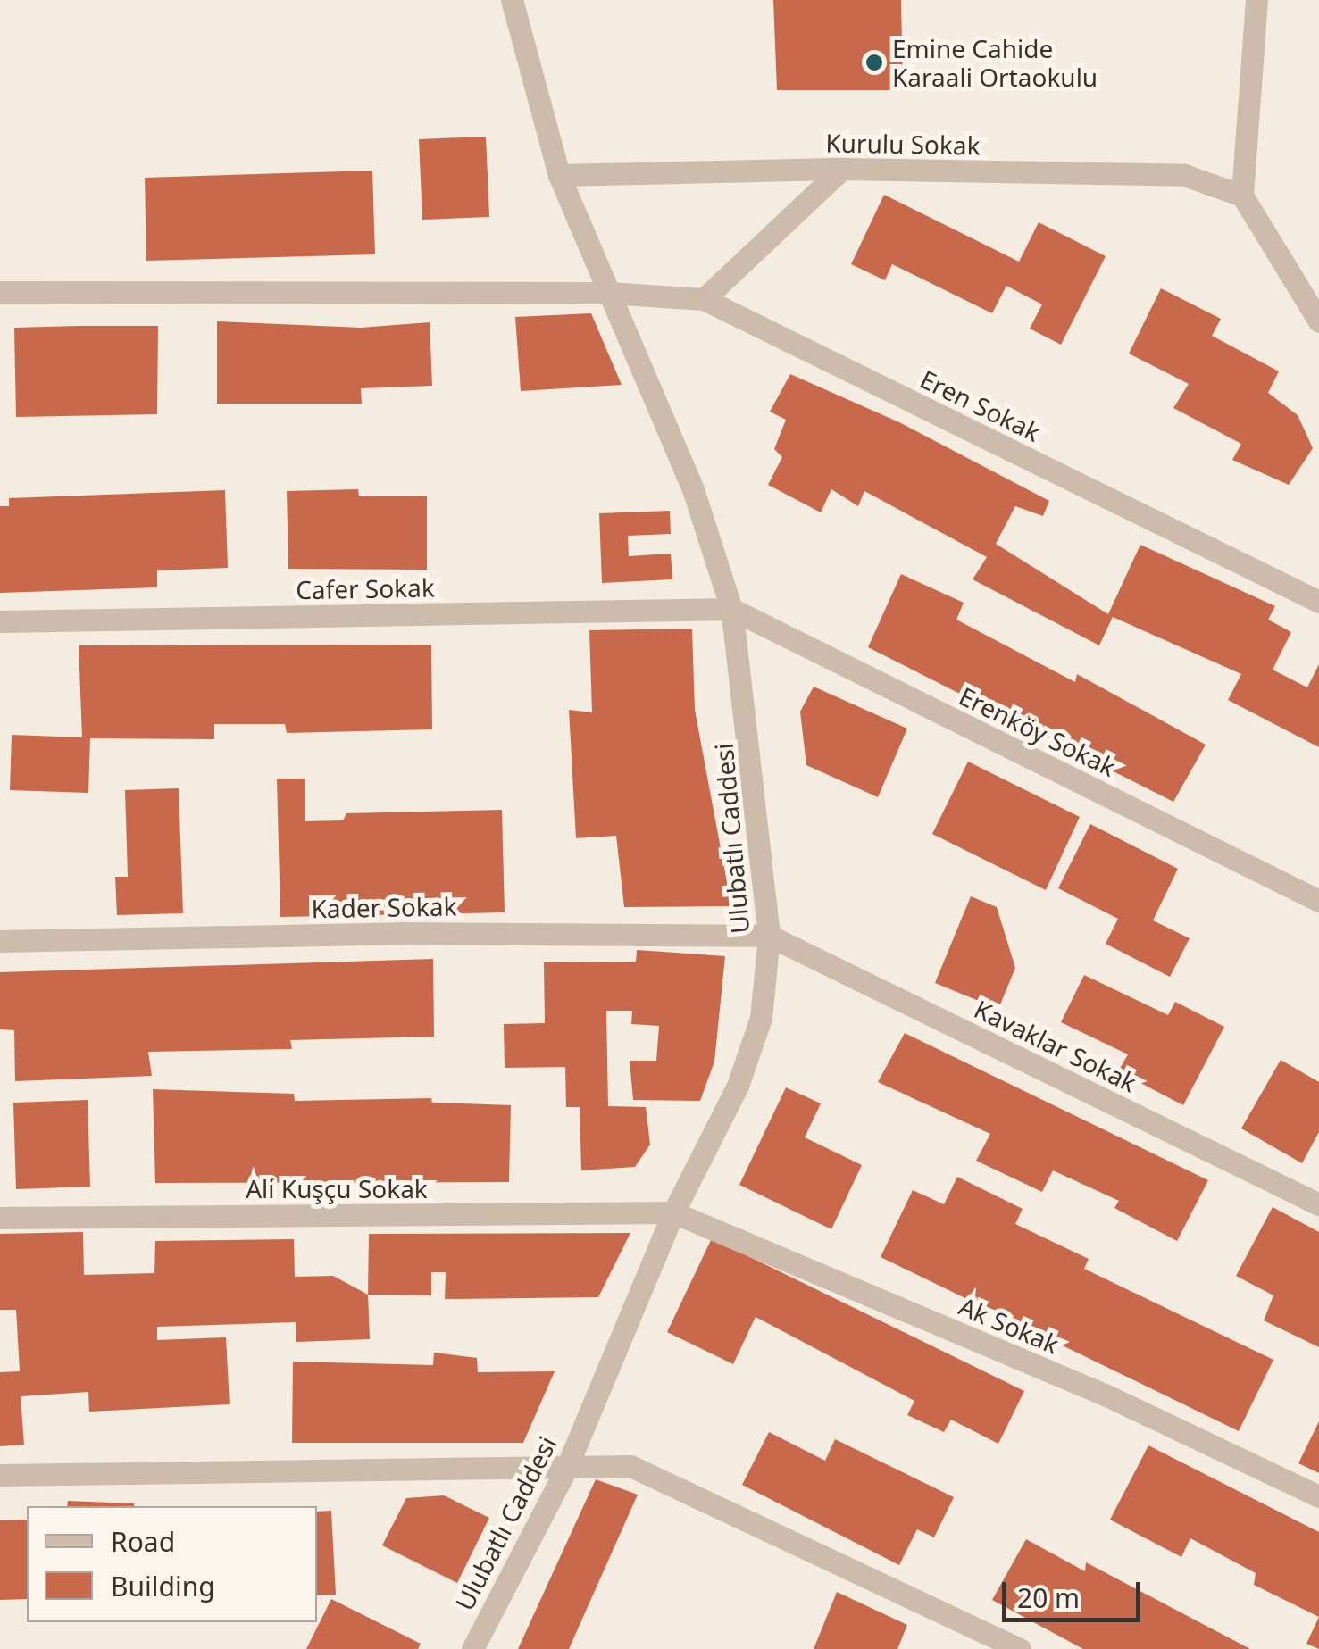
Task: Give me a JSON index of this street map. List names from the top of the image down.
{
  "streets": {
    "street": [
      "Kurulu Sokak",
      "Eren Sokak",
      "Cafer Sokak",
      "Erenköy Sokak",
      "Ulubatlı Caddesi",
      "Kader Sokak",
      "Kavaklar Sokak",
      "Ali Kuşçu Sokak",
      "Ak Sokak"
    ]
  },
  "crossings": [
    ["Kurulu Sokak", "Ulubatlı Caddesi"],
    ["Eren Sokak", "Ulubatlı Caddesi"],
    ["Cafer Sokak", "Erenköy Sokak"],
    ["Cafer Sokak", "Ulubatlı Caddesi"],
    ["Erenköy Sokak", "Ulubatlı Caddesi"],
    ["Ulubatlı Caddesi", "Kader Sokak"],
    ["Ulubatlı Caddesi", "Kavaklar Sokak"],
    ["Ulubatlı Caddesi", "Ali Kuşçu Sokak"],
    ["Ulubatlı Caddesi", "Ak Sokak"],
    ["Kader Sokak", "Kavaklar Sokak"],
    ["Ali Kuşçu Sokak", "Ak Sokak"]
  ],
  "places": ["Emine Cahide Karaali Ortaokulu"],
  "legend": ["Road", "Building"],
  "scale_bar": "20 m"
}
